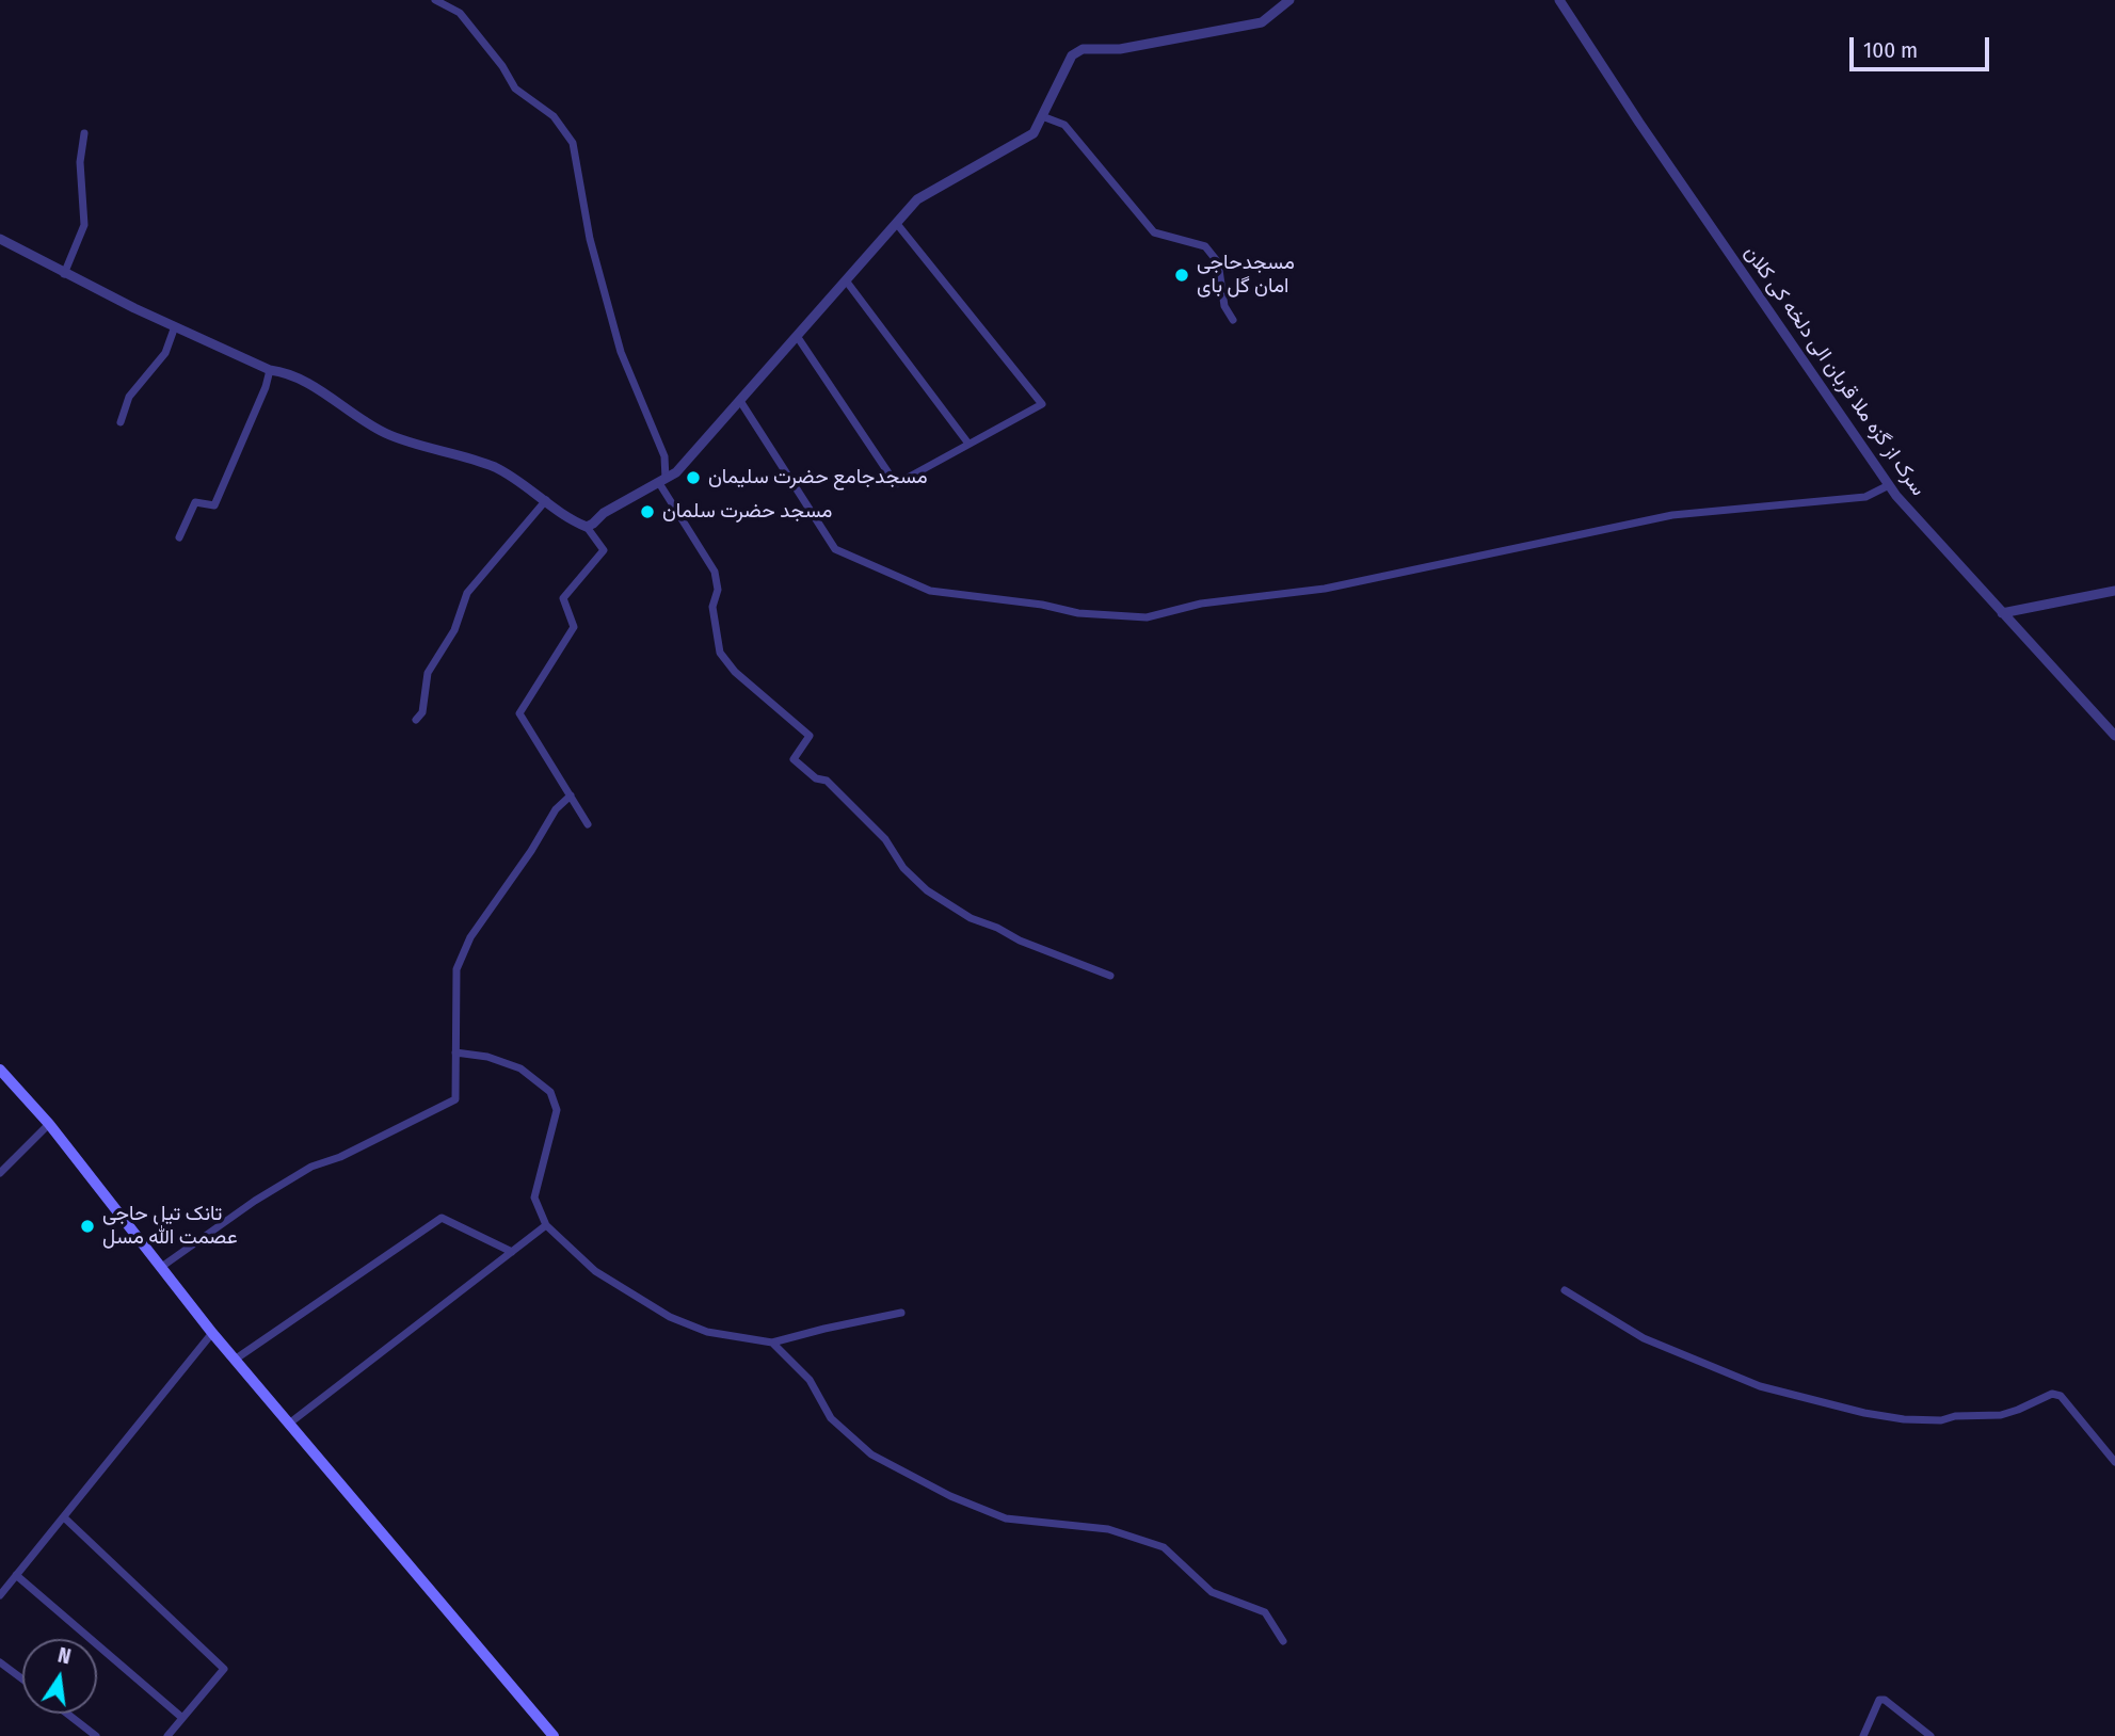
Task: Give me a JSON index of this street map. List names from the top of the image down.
{
  "streets": {
    "street": ["سرک از گزه ملا قربان الی دلخه کی کلان"]
  },
  "places": [
    "مسجدحاجی امان گل بای",
    "مسجدجامع حضرت سلیمان",
    "مسجد حضرت سلمان",
    "تانک تیل حاجی عصمت الله مسل"
  ],
  "scale_bar": "100 m",
  "north": "top"
}
